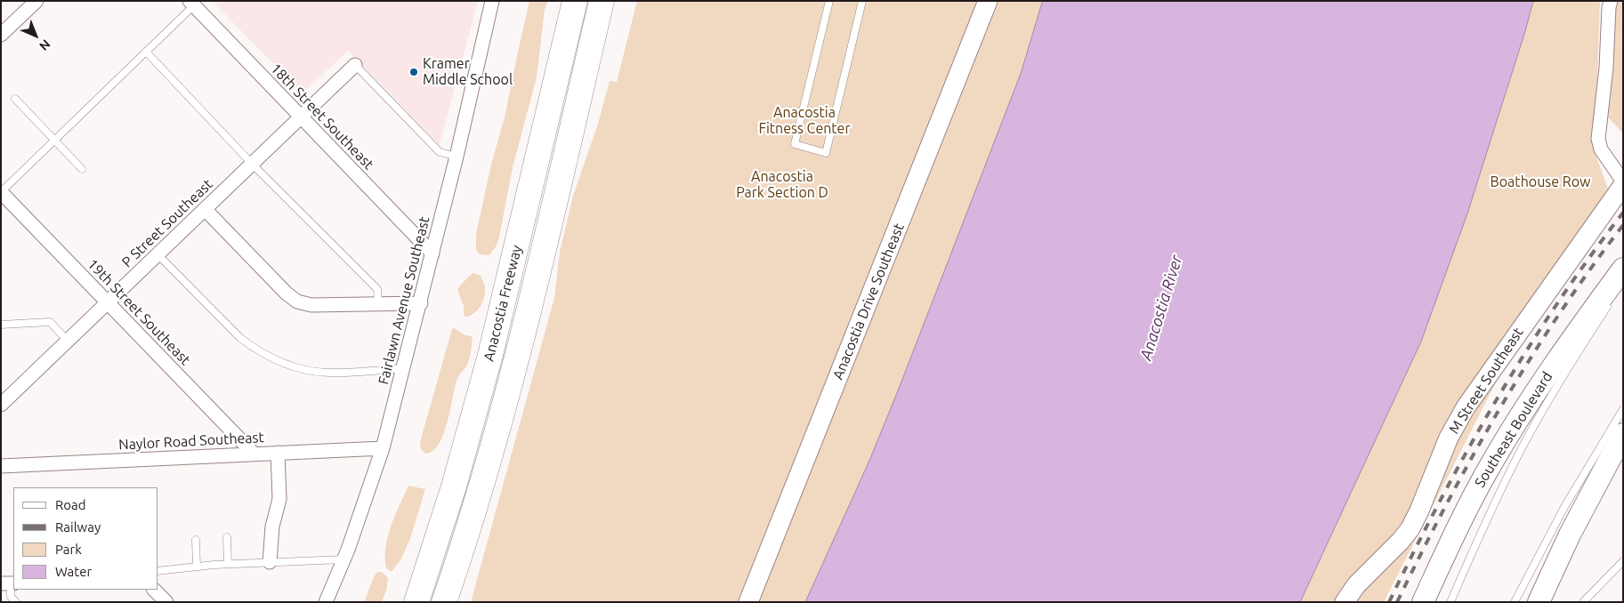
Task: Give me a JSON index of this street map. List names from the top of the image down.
{
  "streets": {
    "highway": ["Anacostia Freeway"],
    "main road": ["Southeast Boulevard"],
    "street": [
      "18th Street Southeast",
      "P Street Southeast",
      "Fairlawn Avenue Southeast",
      "Anacostia Drive Southeast",
      "19th Street Southeast",
      "M Street Southeast",
      "Naylor Road Southeast"
    ]
  },
  "crossings": [
    ["18th Street Southeast", "P Street Southeast"],
    ["18th Street Southeast", "Fairlawn Avenue Southeast"],
    ["P Street Southeast", "19th Street Southeast"],
    ["Fairlawn Avenue Southeast", "Naylor Road Southeast"],
    ["19th Street Southeast", "Naylor Road Southeast"]
  ],
  "water": ["Anacostia River"],
  "parks": ["Anacostia Fitness Center", "Anacostia Park Section D", "Boathouse Row"],
  "places": ["Kramer Middle School"],
  "legend": [
    "Road",
    "Railway",
    "Park",
    "Water"
  ],
  "north": "bottom right"
}
